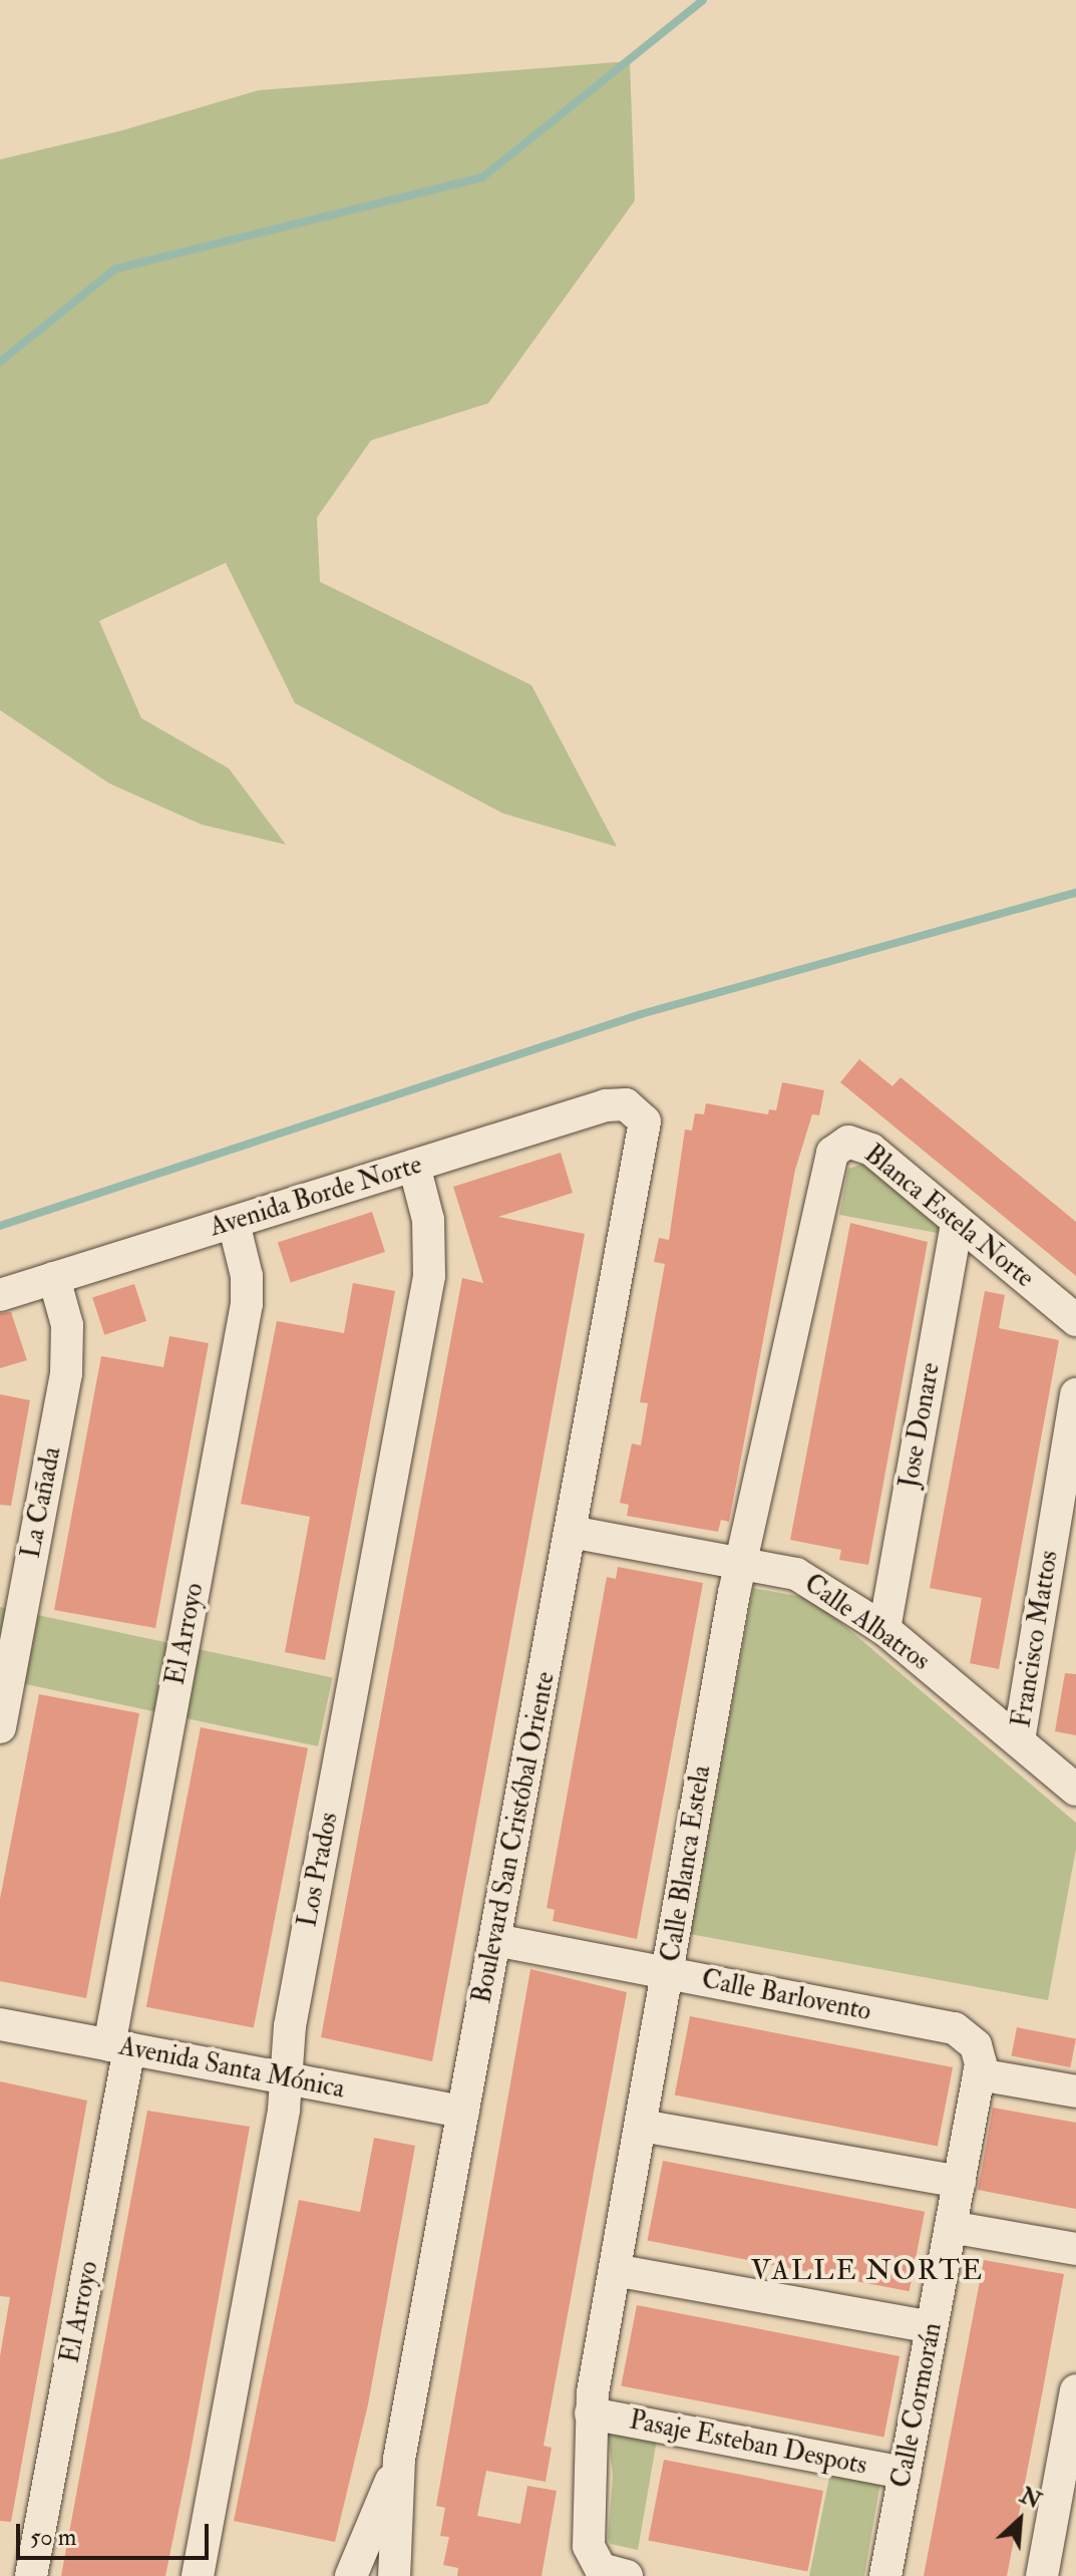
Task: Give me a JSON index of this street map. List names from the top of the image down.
{
  "streets": {
    "street": [
      "Avenida Borde Norte",
      "Blanca Estela Norte",
      "Jose Donare",
      "La Cañada",
      "Calle Albatros",
      "El Arroyo",
      "Francisco Mattos",
      "Boulevard San Cristóbal Oriente",
      "Calle Blanca Estela",
      "Los Prados",
      "Calle Barlovento",
      "Avenida Santa Mónica",
      "Calle Cormorán",
      "Pasaje Esteban Despots"
    ]
  },
  "crossings": [
    ["Avenida Borde Norte", "La Cañada"],
    ["Avenida Borde Norte", "El Arroyo"],
    ["Avenida Borde Norte", "Boulevard San Cristóbal Oriente"],
    ["Avenida Borde Norte", "Los Prados"],
    ["Blanca Estela Norte", "Jose Donare"],
    ["Blanca Estela Norte", "Calle Blanca Estela"],
    ["Jose Donare", "Calle Albatros"],
    ["Calle Albatros", "Francisco Mattos"],
    ["Calle Albatros", "Boulevard San Cristóbal Oriente"],
    ["Calle Albatros", "Calle Blanca Estela"],
    ["El Arroyo", "Avenida Santa Mónica"],
    ["Boulevard San Cristóbal Oriente", "Calle Barlovento"],
    ["Boulevard San Cristóbal Oriente", "Avenida Santa Mónica"],
    ["Calle Blanca Estela", "Calle Barlovento"],
    ["Calle Blanca Estela", "Pasaje Esteban Despots"],
    ["Los Prados", "Avenida Santa Mónica"],
    ["Calle Barlovento", "Calle Cormorán"],
    ["Calle Cormorán", "Pasaje Esteban Despots"]
  ],
  "districts": ["VALLE NORTE"],
  "scale_bar": "50 m",
  "north": "top right"
}
